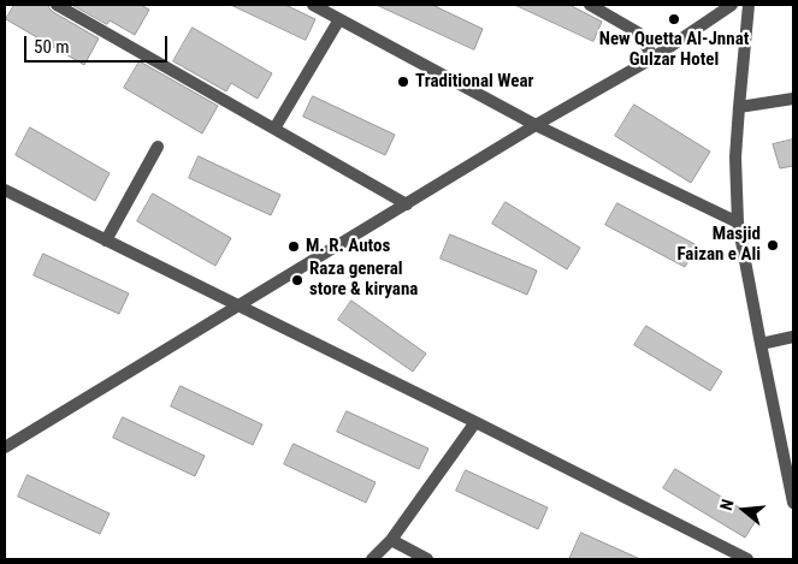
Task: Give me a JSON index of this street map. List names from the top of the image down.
{
  "places": [
    "New Quetta Al-Jnnat Gulzar Hotel",
    "Traditional Wear",
    "Masjid Faizan e Ali",
    "M. R. Autos",
    "Raza general store & kiryana"
  ],
  "scale_bar": "50 m",
  "north": "left"
}
